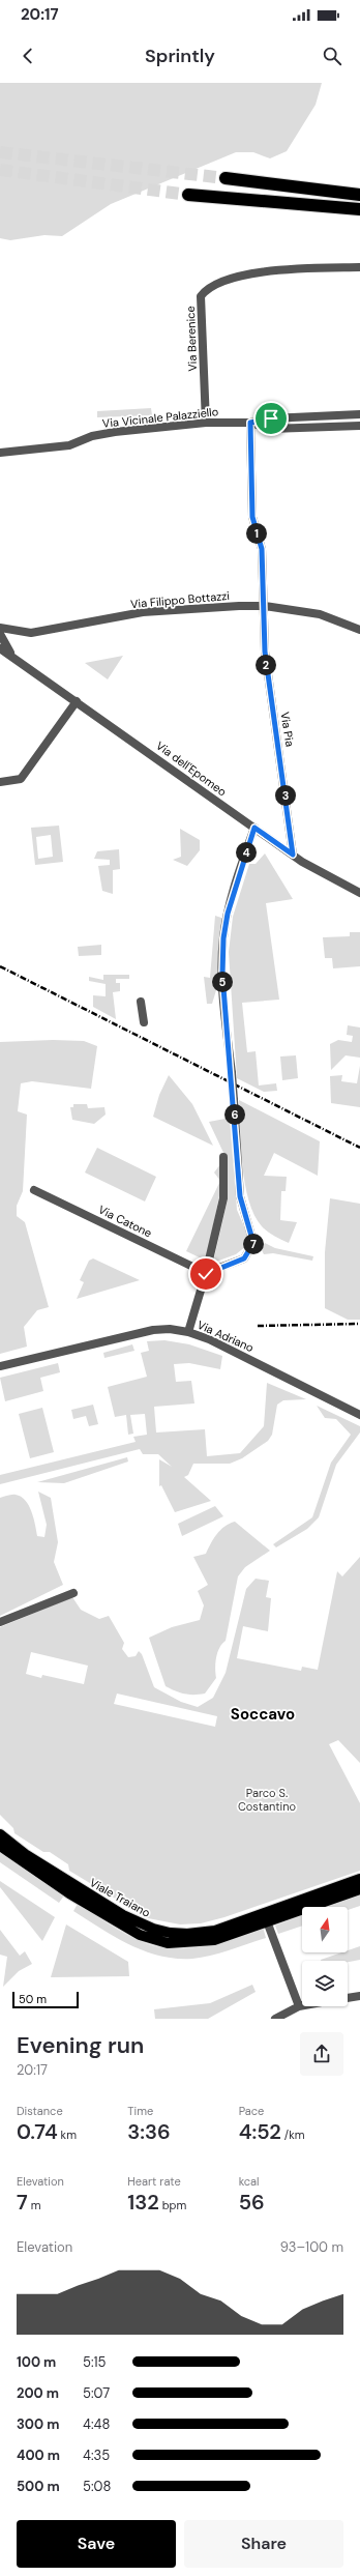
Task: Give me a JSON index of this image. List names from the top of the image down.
{
  "streets": {
    "main road": ["Viale Traiano"],
    "street": [
      "Via Berenice",
      "Via Vicinale Palazziello",
      "Via Filippo Bottazzi",
      "Via Pia",
      "Via dell'Epomeo",
      "Via Catone",
      "Via Adriano"
    ]
  },
  "crossings": [
    ["Via Berenice", "Via Vicinale Palazziello"],
    ["Via Vicinale Palazziello", "Via Pia"],
    ["Via Filippo Bottazzi", "Via Pia"],
    ["Via Pia", "Via dell'Epomeo"]
  ],
  "districts": ["Soccavo"],
  "parks": ["Parco S. Costantino"],
  "scale_bar": "50 m",
  "north": "top",
  "page": {
    "status": "20:17",
    "header": "Sprintly",
    "pins": [
      "1",
      "2",
      "3",
      "4",
      "5",
      "6",
      "7"
    ],
    "scale": "50 m",
    "heading": ["Evening run", "20:17"],
    "stats": [
      ["Distance", "0.74 km"],
      ["Time", "3:36"],
      ["Pace", "4:52 /km"],
      ["Elevation", "7 m"],
      ["Heart rate", "132 bpm"],
      ["kcal", "56"]
    ],
    "chart": ["Elevation", "93–100 m"],
    "list": [
      {
        "name": "100 m",
        "note": "5:15"
      },
      {
        "name": "200 m",
        "note": "5:07"
      },
      {
        "name": "300 m",
        "note": "4:48"
      },
      {
        "name": "400 m",
        "note": "4:35"
      },
      {
        "name": "500 m",
        "note": "5:08"
      }
    ],
    "buttons": ["Save", "Share"]
  }
}
